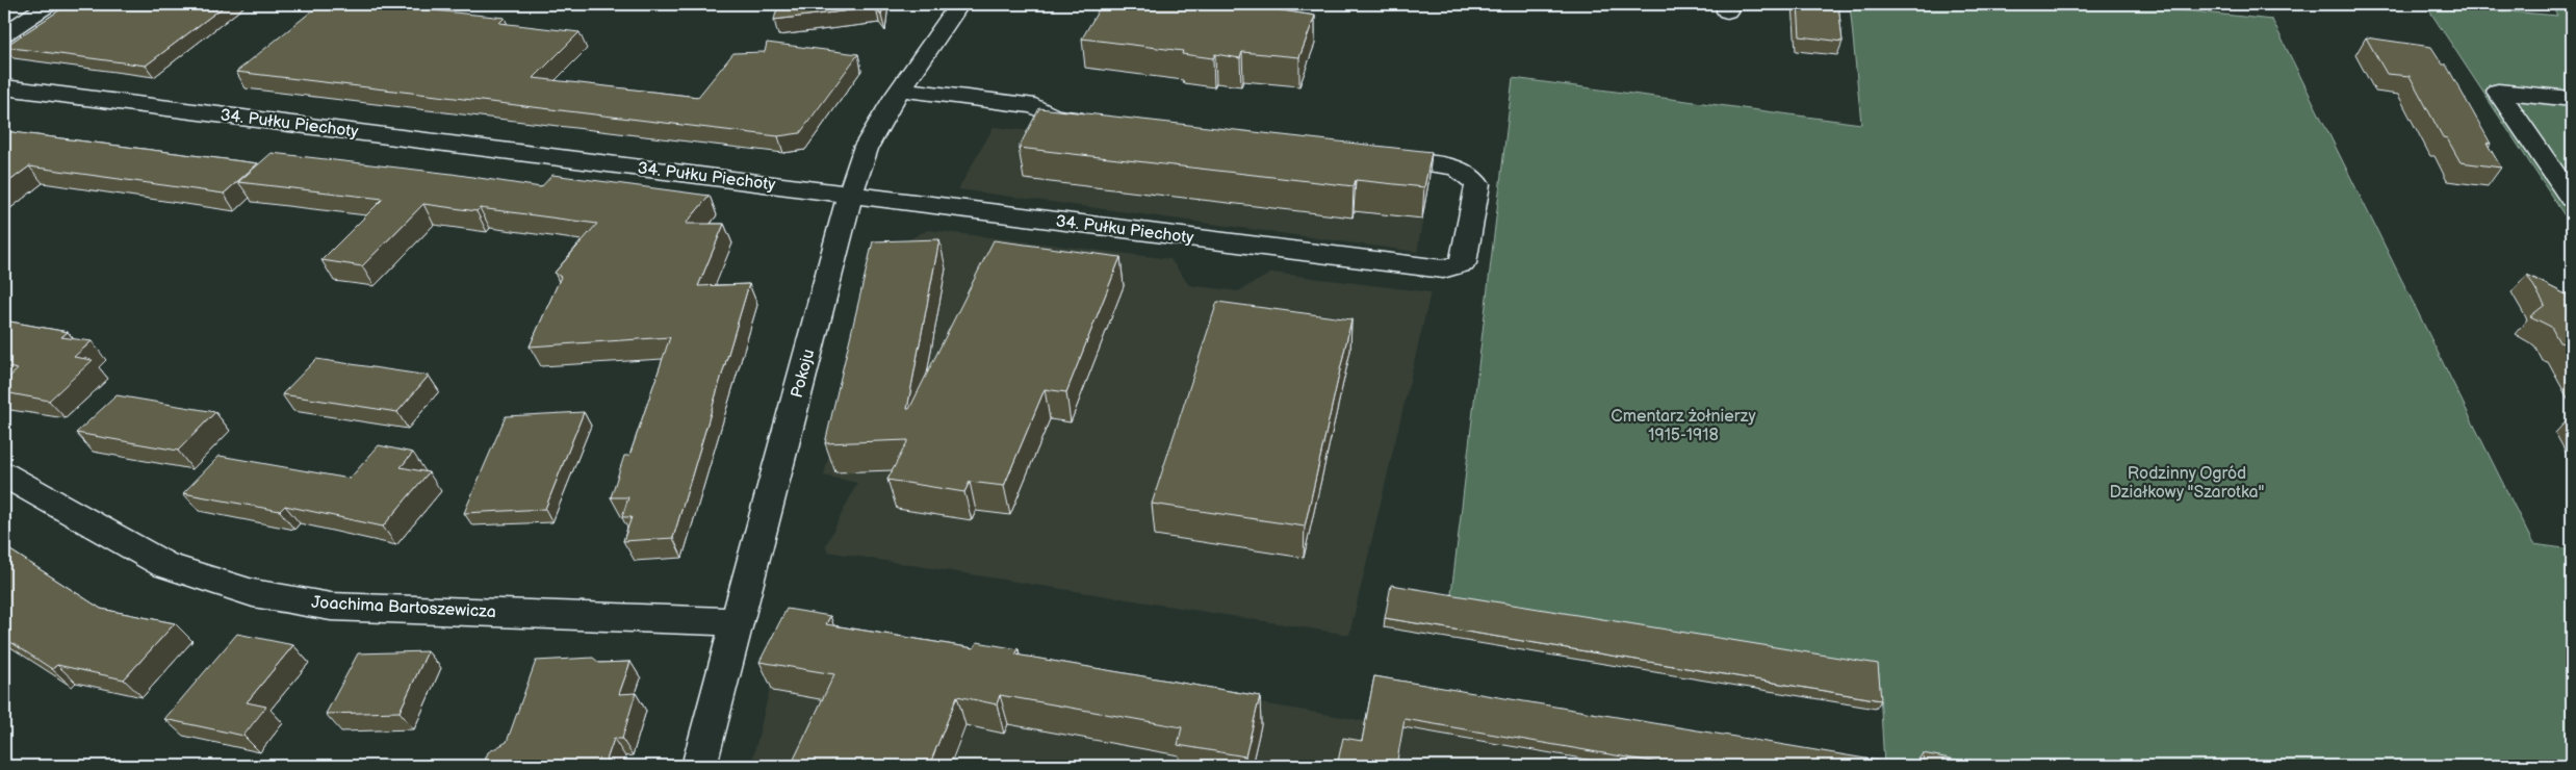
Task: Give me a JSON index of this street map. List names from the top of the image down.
{
  "streets": {
    "street": ["34. Pułku Piechoty", "Pokoju", "Joachima Bartoszewicza"]
  },
  "crossings": [
    ["34. Pułku Piechoty", "Pokoju"],
    ["Pokoju", "Joachima Bartoszewicza"]
  ],
  "parks": ["Cmentarz żołnierzy 1915-1918", "Rodzinny Ogród Działkowy \"Szarotka\""]
}
